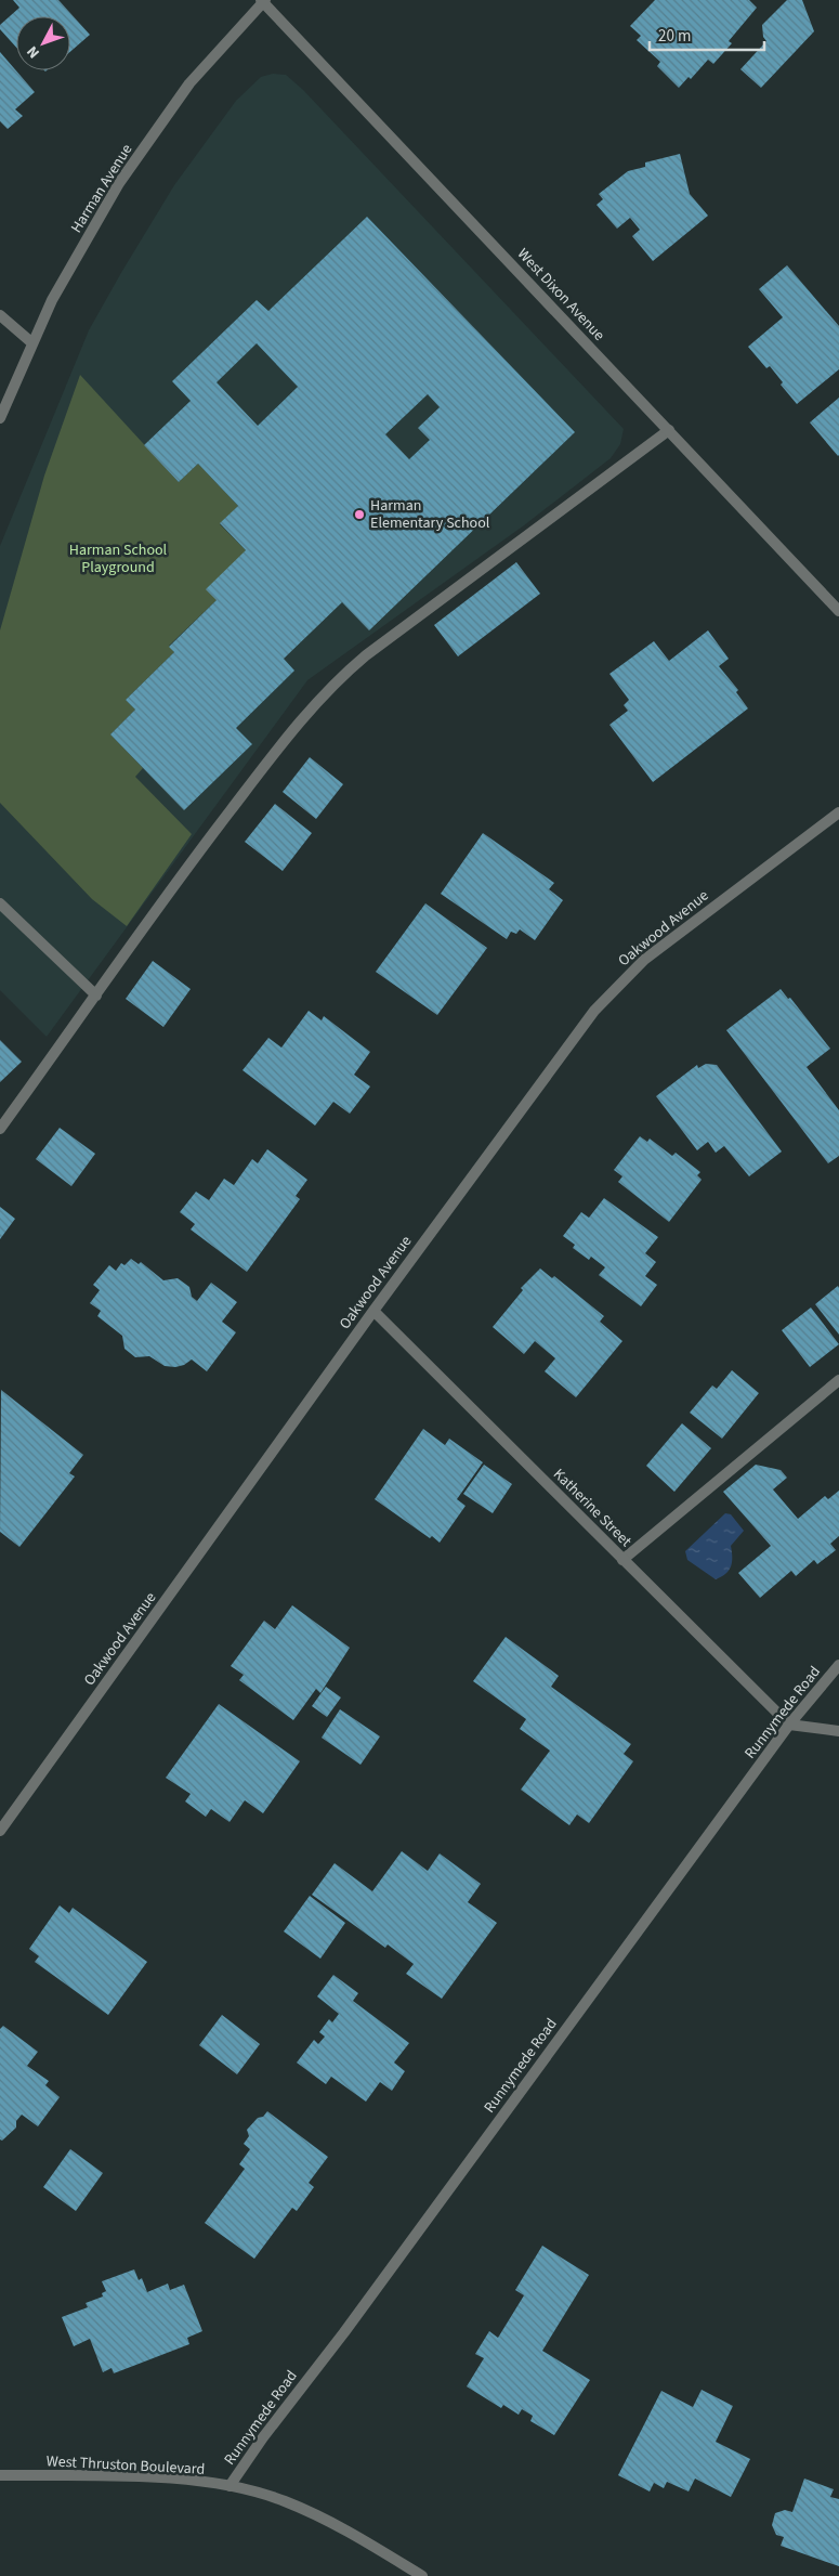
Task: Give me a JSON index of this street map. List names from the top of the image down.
{
  "streets": {
    "street": [
      "Harman Avenue",
      "West Dixon Avenue",
      "Oakwood Avenue",
      "Katherine Street",
      "Runnymede Road",
      "West Thruston Boulevard"
    ]
  },
  "crossings": [
    ["Harman Avenue", "West Dixon Avenue"],
    ["Oakwood Avenue", "Katherine Street"],
    ["Katherine Street", "Runnymede Road"],
    ["Runnymede Road", "West Thruston Boulevard"]
  ],
  "parks": ["Harman School Playground"],
  "places": ["Harman Elementary School"],
  "scale_bar": "20 m",
  "north": "bottom left"
}
